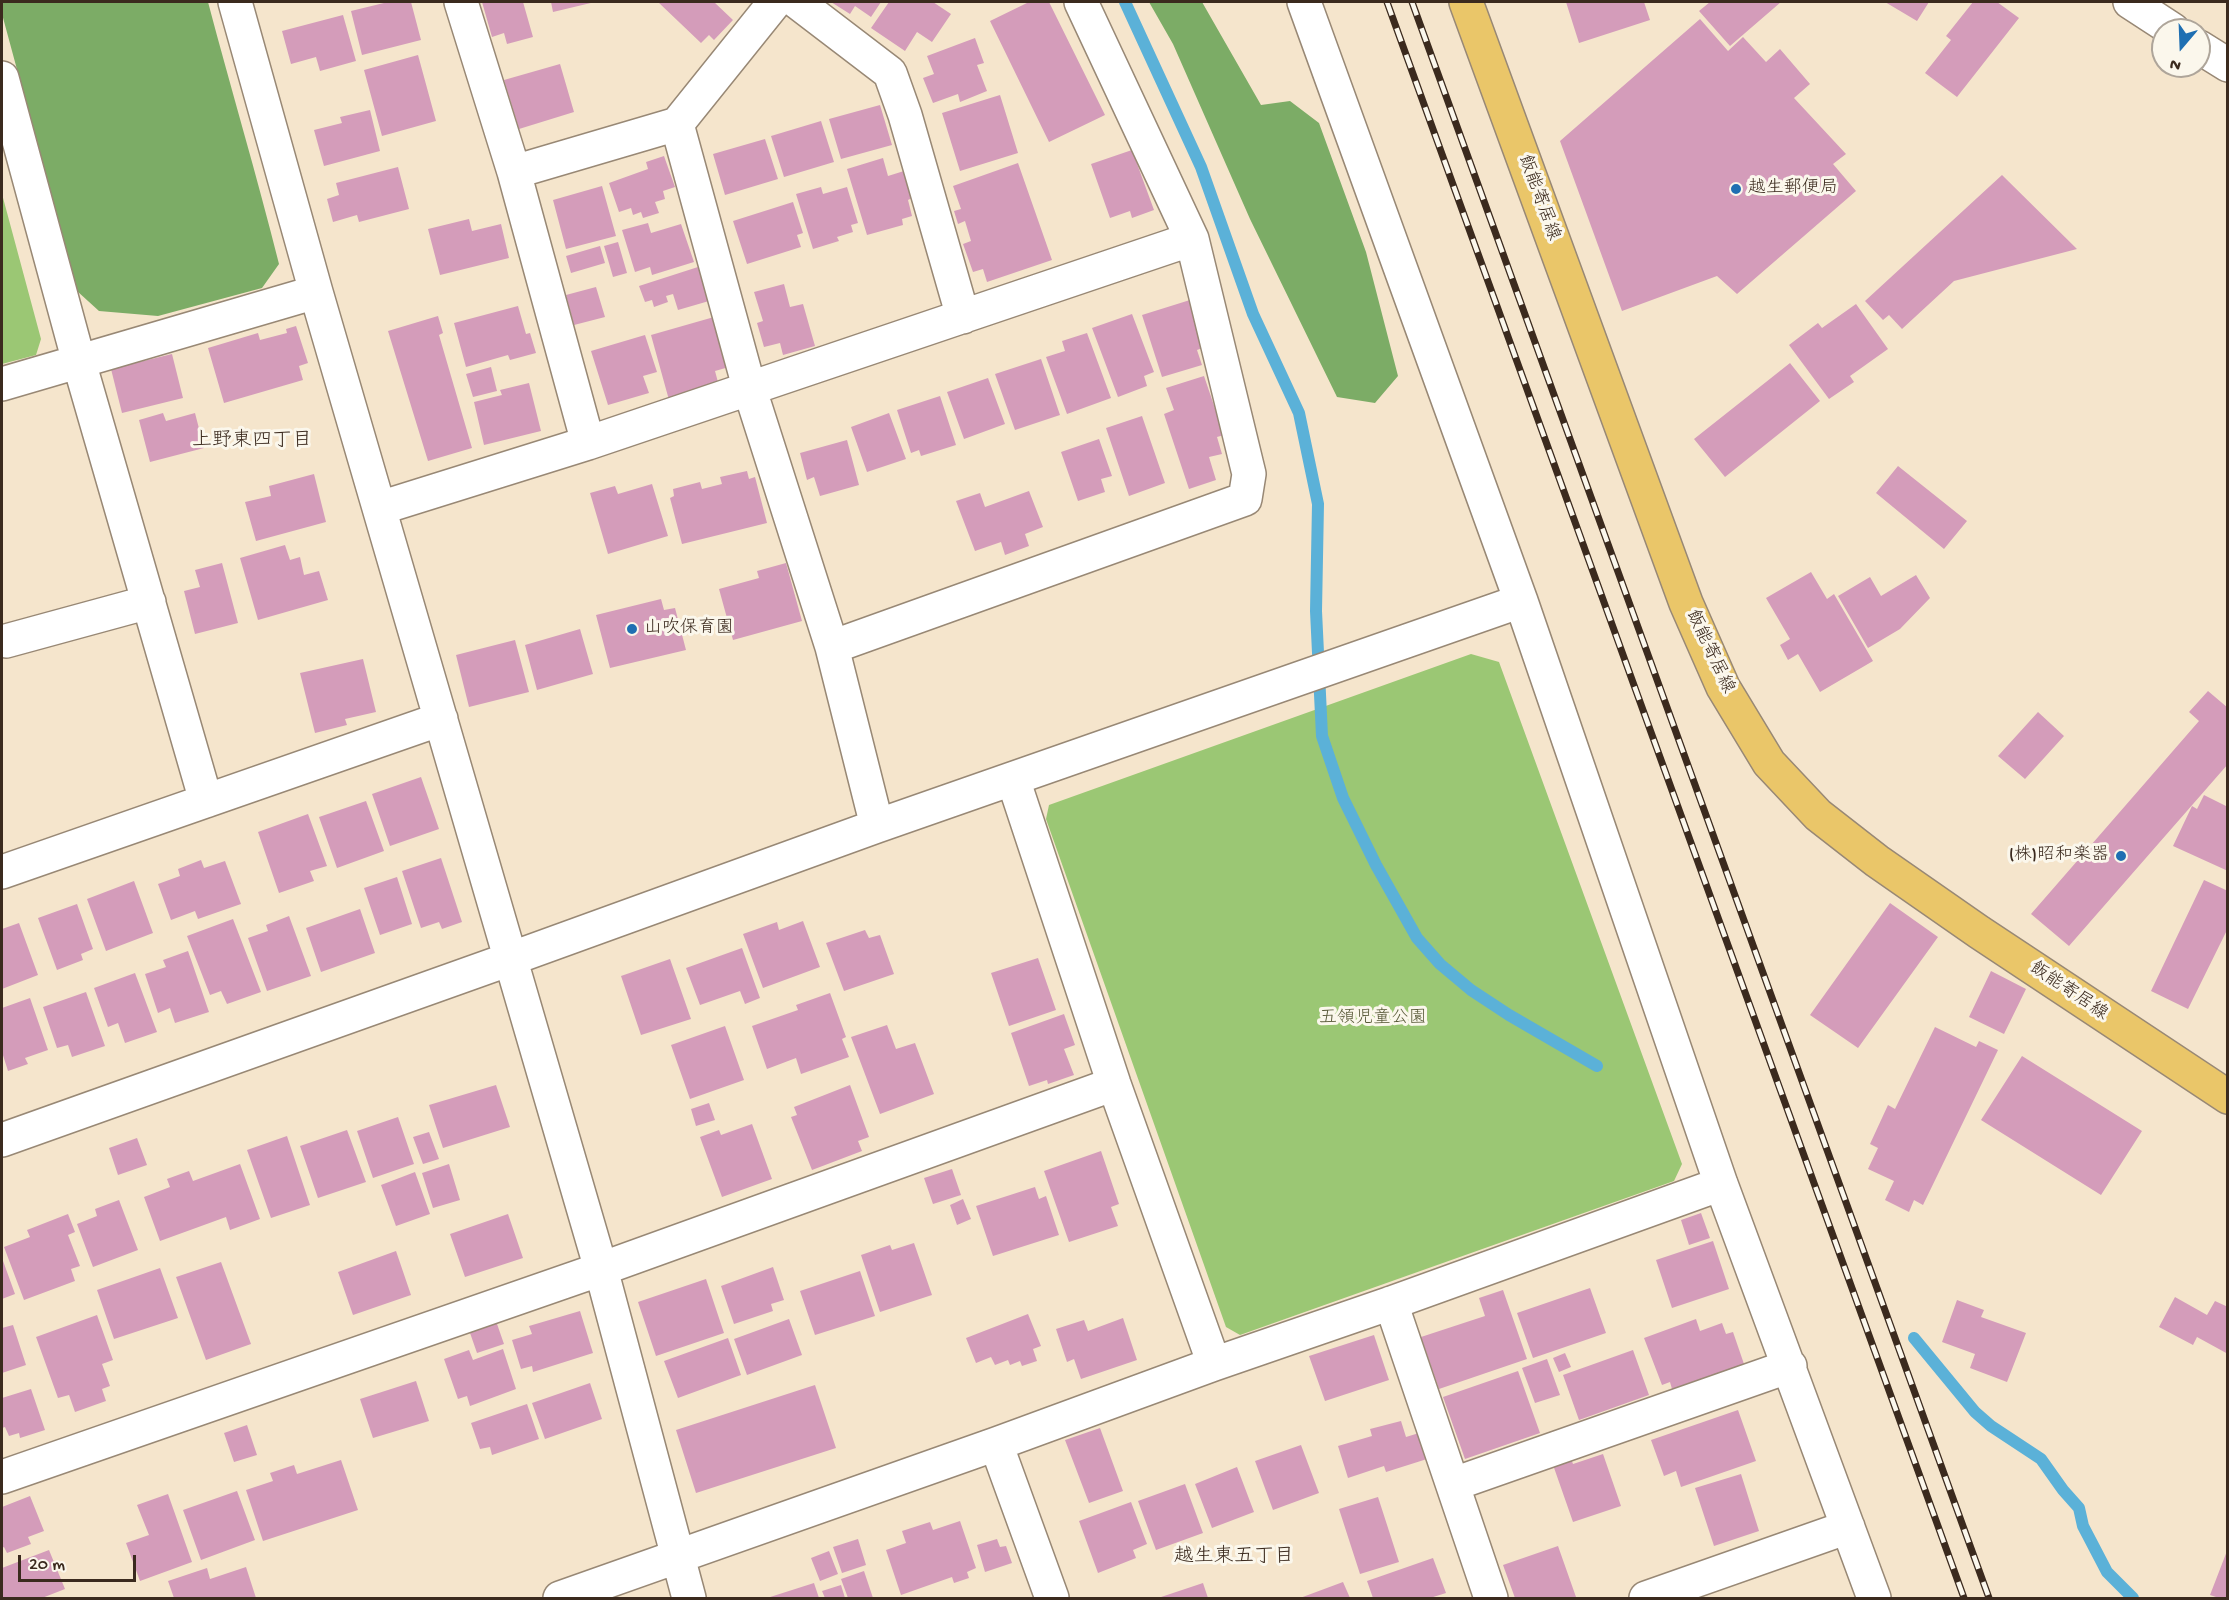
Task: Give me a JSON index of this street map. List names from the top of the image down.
{
  "streets": {
    "main road": ["飯能寄居線"]
  },
  "districts": ["上野東四丁目", "越生東五丁目"],
  "parks": ["五領児童公園"],
  "places": ["越生郵便局", "山吹保育園", "(株)昭和楽器"],
  "scale_bar": "20 m",
  "north": "bottom"
}
